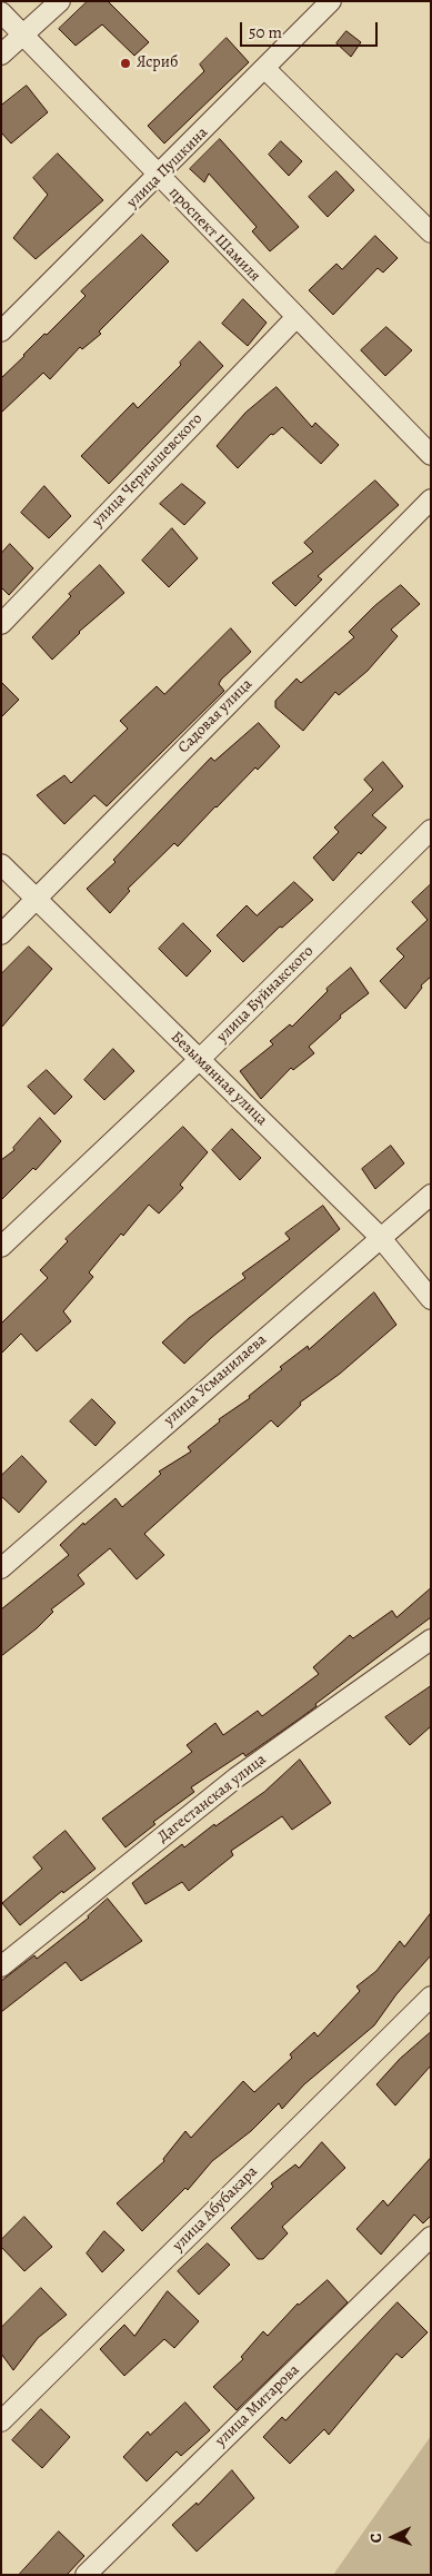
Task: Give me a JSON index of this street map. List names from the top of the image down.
{
  "streets": {
    "street": [
      "улица Пушкина",
      "проспект Шамиля",
      "улица Чернышевского",
      "Садовая улица",
      "улица Буйнакского",
      "Безымянная улица",
      "улица Усманилаева",
      "Дагестанская улица",
      "улица Абубакара",
      "улица Митарова"
    ]
  },
  "crossings": [
    ["улица Пушкина", "проспект Шамиля"],
    ["проспект Шамиля", "улица Чернышевского"],
    ["Садовая улица", "Безымянная улица"],
    ["улица Буйнакского", "Безымянная улица"],
    ["Безымянная улица", "улица Усманилаева"]
  ],
  "places": ["Ясриб"],
  "scale_bar": "50 m",
  "north": "left"
}
